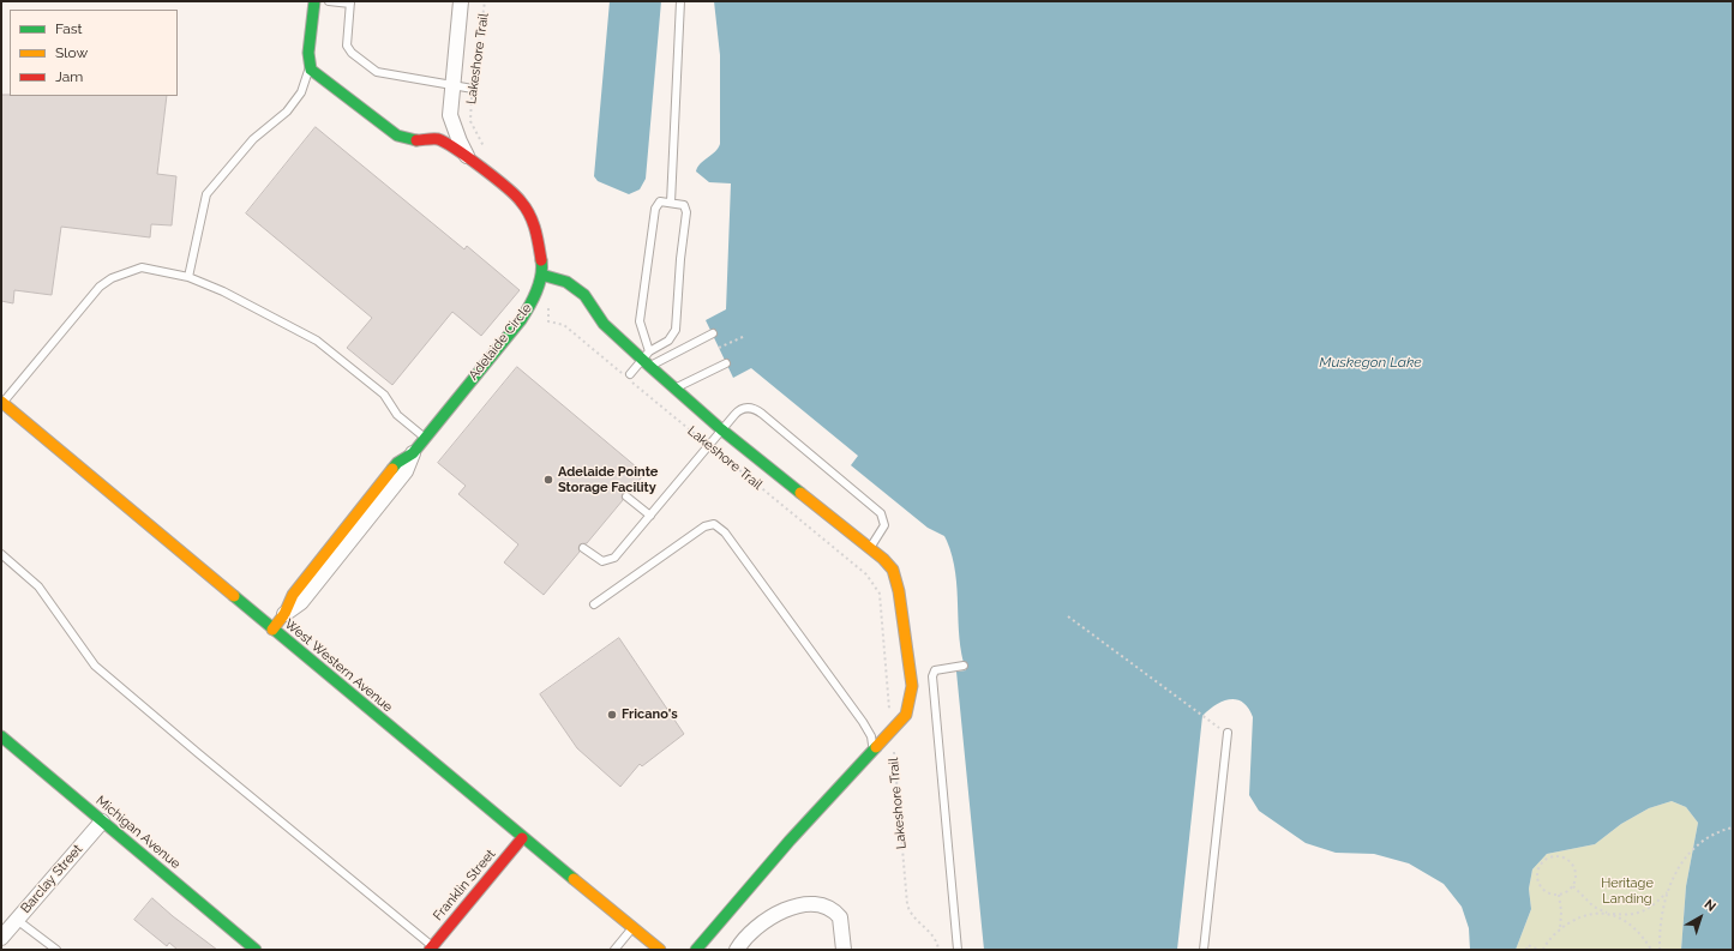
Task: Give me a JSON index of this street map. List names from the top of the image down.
{
  "streets": {
    "street": [
      "Adelaide Circle",
      "West Western Avenue",
      "Michigan Avenue",
      "Barclay Street",
      "Franklin Street"
    ],
    "path": ["Lakeshore Trail"]
  },
  "crossings": [
    ["Adelaide Circle", "West Western Avenue"],
    ["West Western Avenue", "Franklin Street"],
    ["Michigan Avenue", "Barclay Street"]
  ],
  "water": ["Muskegon Lake"],
  "parks": ["Heritage Landing"],
  "places": ["Adelaide Pointe Storage Facility", "Fricano's"],
  "legend": ["Fast", "Slow", "Jam"],
  "north": "top right"
}
